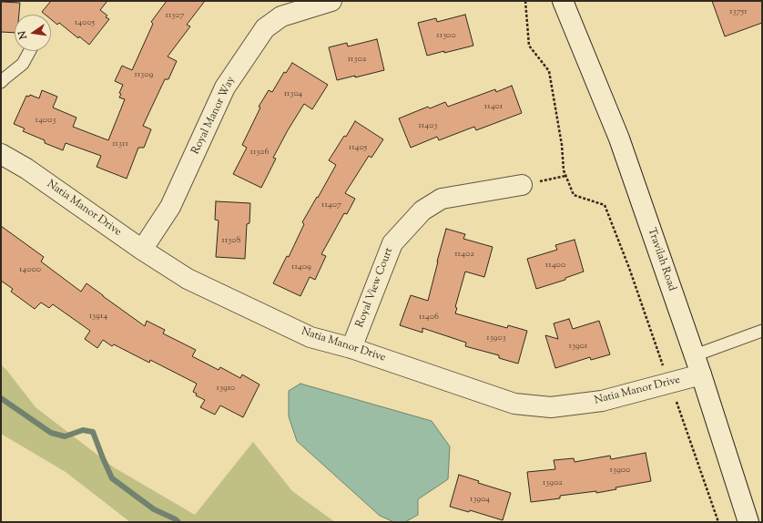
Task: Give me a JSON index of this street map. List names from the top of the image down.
{
  "streets": {
    "street": [
      "Royal Manor Way",
      "Natia Manor Drive",
      "Travilah Road",
      "Royal View Court"
    ]
  },
  "crossings": [
    ["Royal Manor Way", "Natia Manor Drive"],
    ["Natia Manor Drive", "Travilah Road"],
    ["Natia Manor Drive", "Royal View Court"]
  ],
  "house_numbers": [
    "13751",
    "11307",
    "14005",
    "11300",
    "11302",
    "11309",
    "11304",
    "11401",
    "14003",
    "11403",
    "11311",
    "11405",
    "11306",
    "11407",
    "11308",
    "11402",
    "11400",
    "11409",
    "14000",
    "13914",
    "11406",
    "13903",
    "13901",
    "13910",
    "13900",
    "13902",
    "13904"
  ],
  "north": "left"
}
